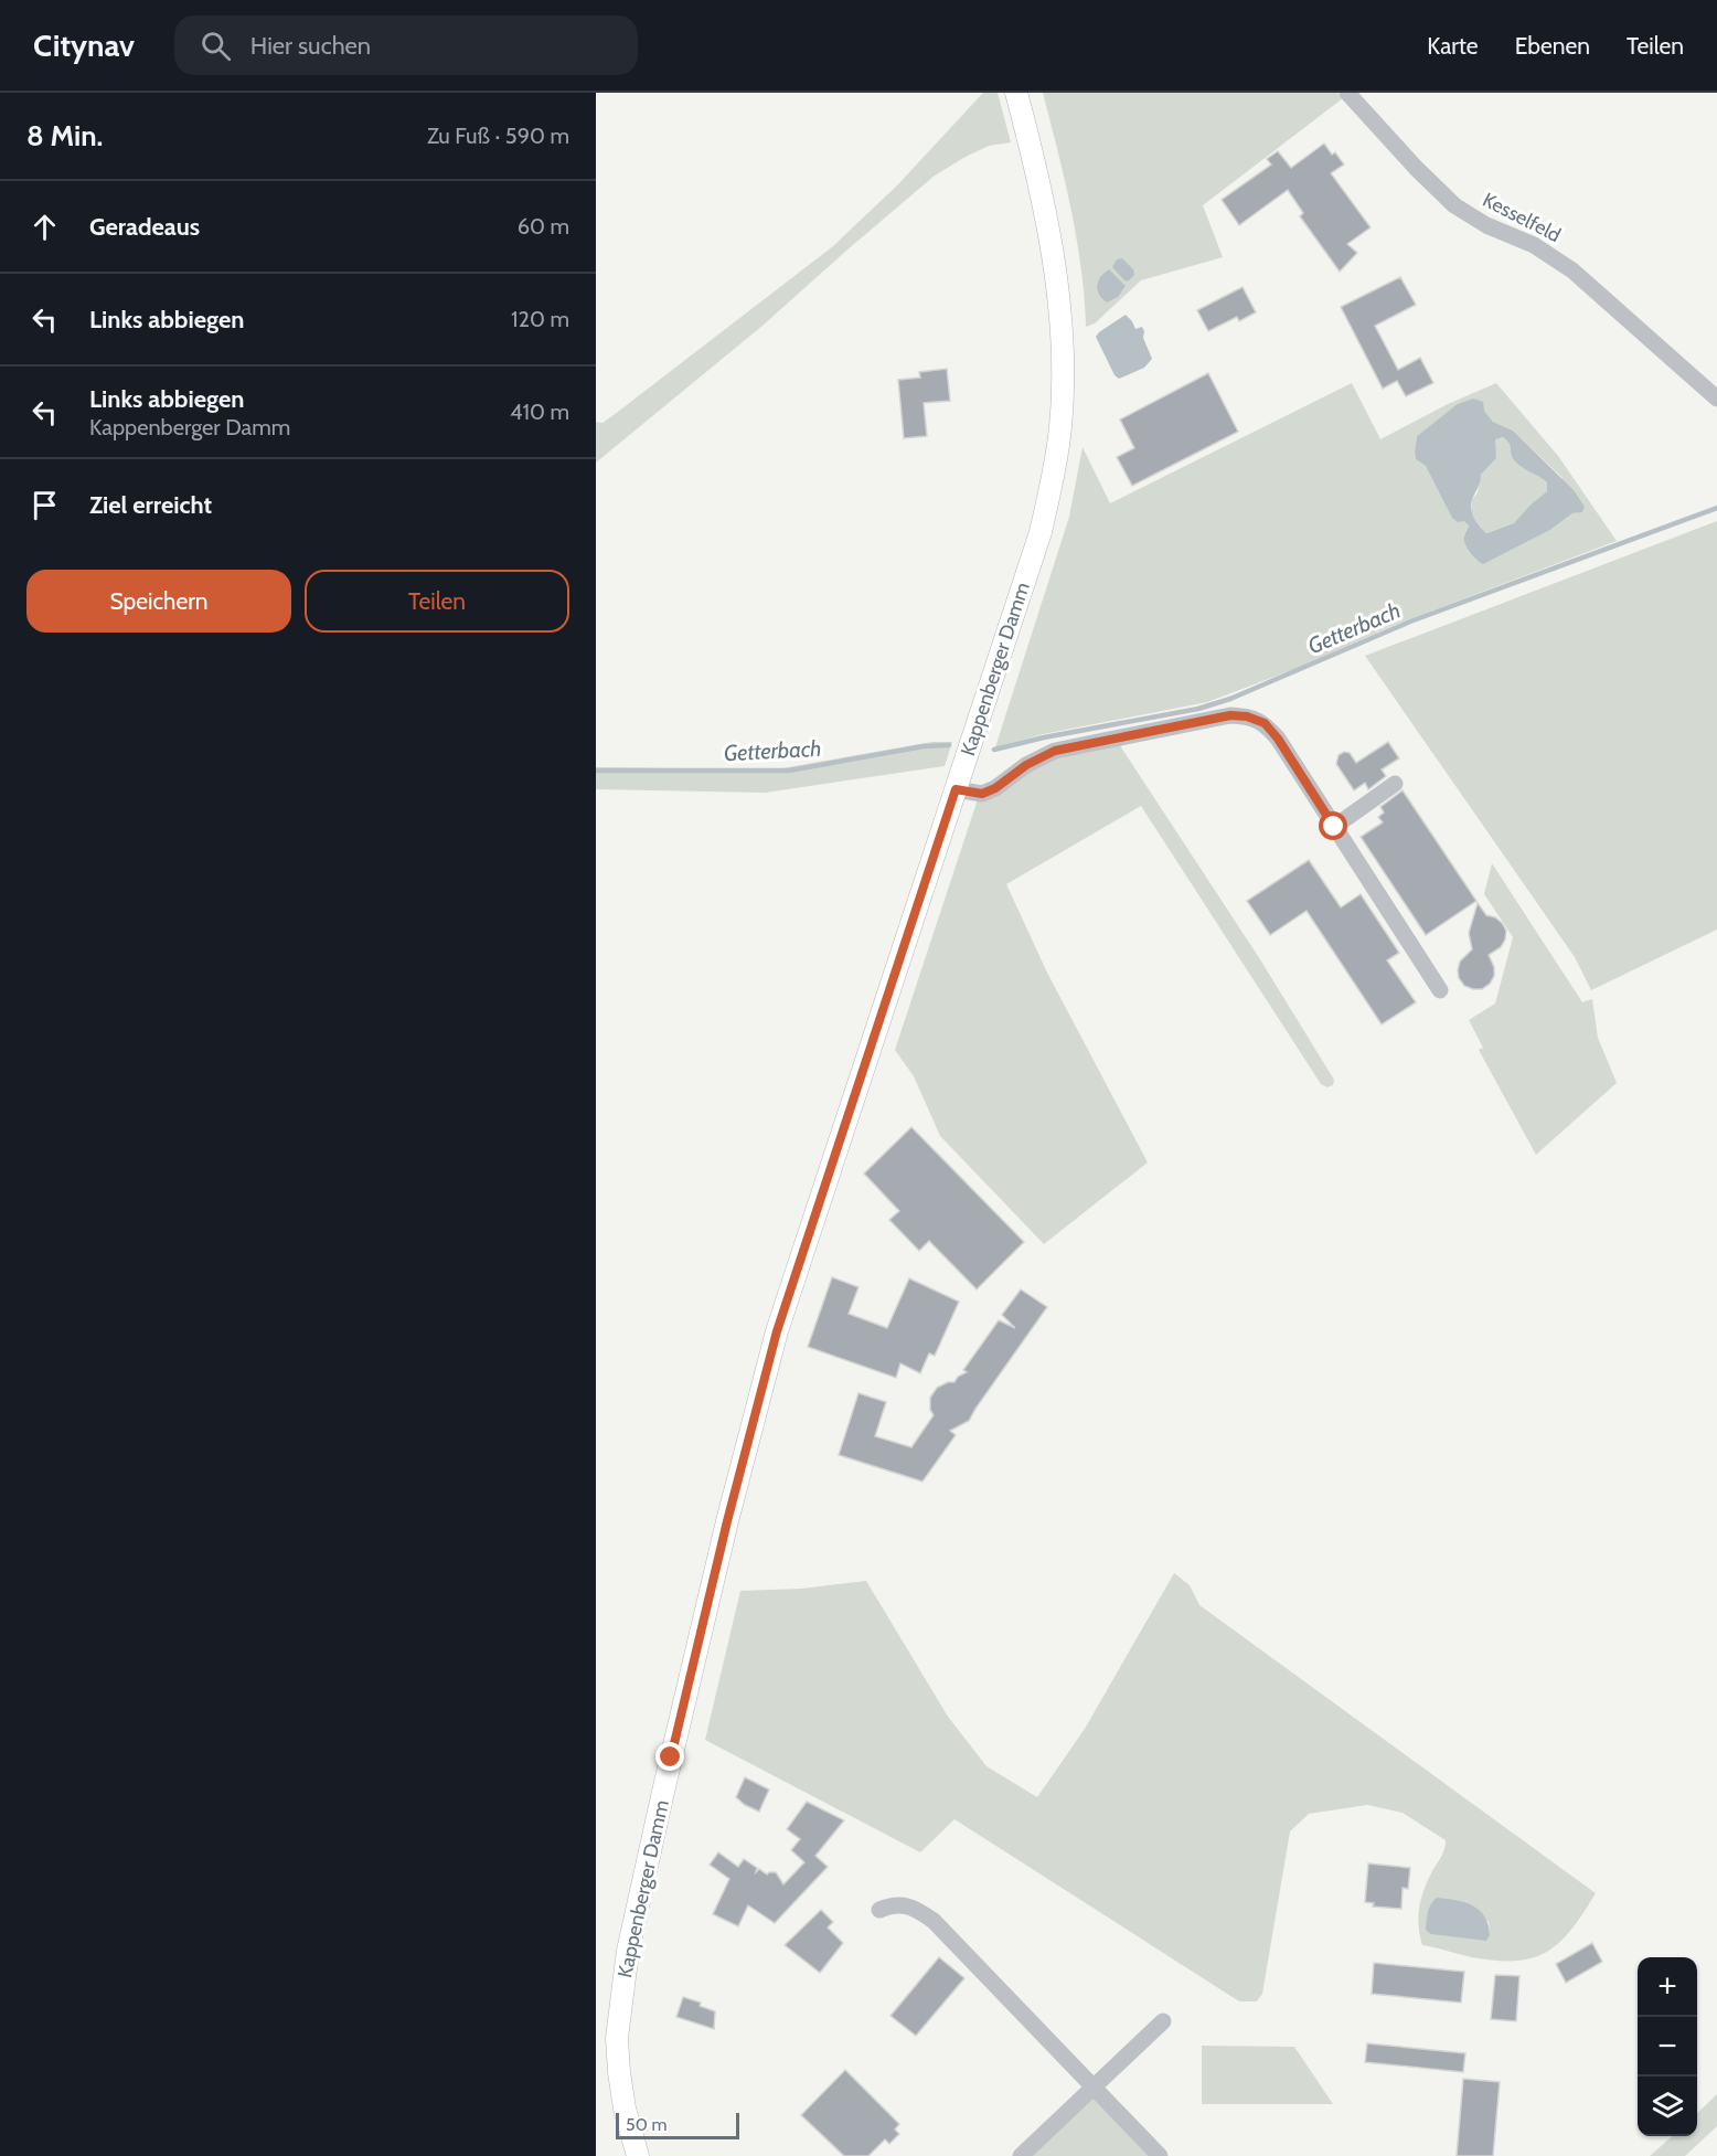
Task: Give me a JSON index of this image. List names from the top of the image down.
{
  "streets": {
    "main road": ["Kappenberger Damm"],
    "street": ["Kesselfeld"]
  },
  "water": ["Getterbach"],
  "scale_bar": "50 m",
  "page": {
    "header": "Citynav",
    "search": "Hier suchen",
    "nav": ["Karte", "Ebenen", "Teilen"],
    "heading": ["8 Min.", "Zu Fuß · 590 m"],
    "list": [
      ["Geradeaus", "60 m"],
      ["Links abbiegen", "120 m"],
      ["Links abbiegen", "Kappenberger Damm", "410 m"],
      "Ziel erreicht"
    ],
    "buttons": ["Speichern", "Teilen"],
    "map_buttons": ["+", "−"],
    "scale": "50 m"
  }
}
